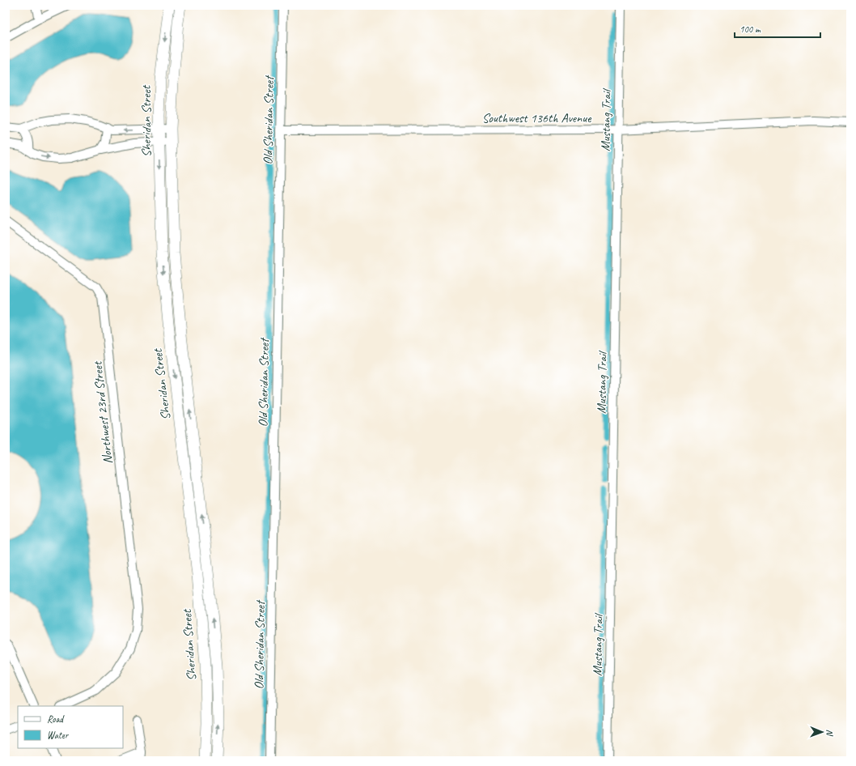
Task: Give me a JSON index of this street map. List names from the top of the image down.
{
  "streets": {
    "main road": ["Sheridan Street"],
    "street": [
      "Southwest 136th Avenue",
      "Old Sheridan Street",
      "Mustang Trail",
      "Northwest 23rd Street"
    ]
  },
  "crossings": [
    ["Southwest 136th Avenue", "Old Sheridan Street"],
    ["Southwest 136th Avenue", "Mustang Trail"]
  ],
  "legend": ["Road", "Water"],
  "scale_bar": "100 m",
  "north": "right"
}
